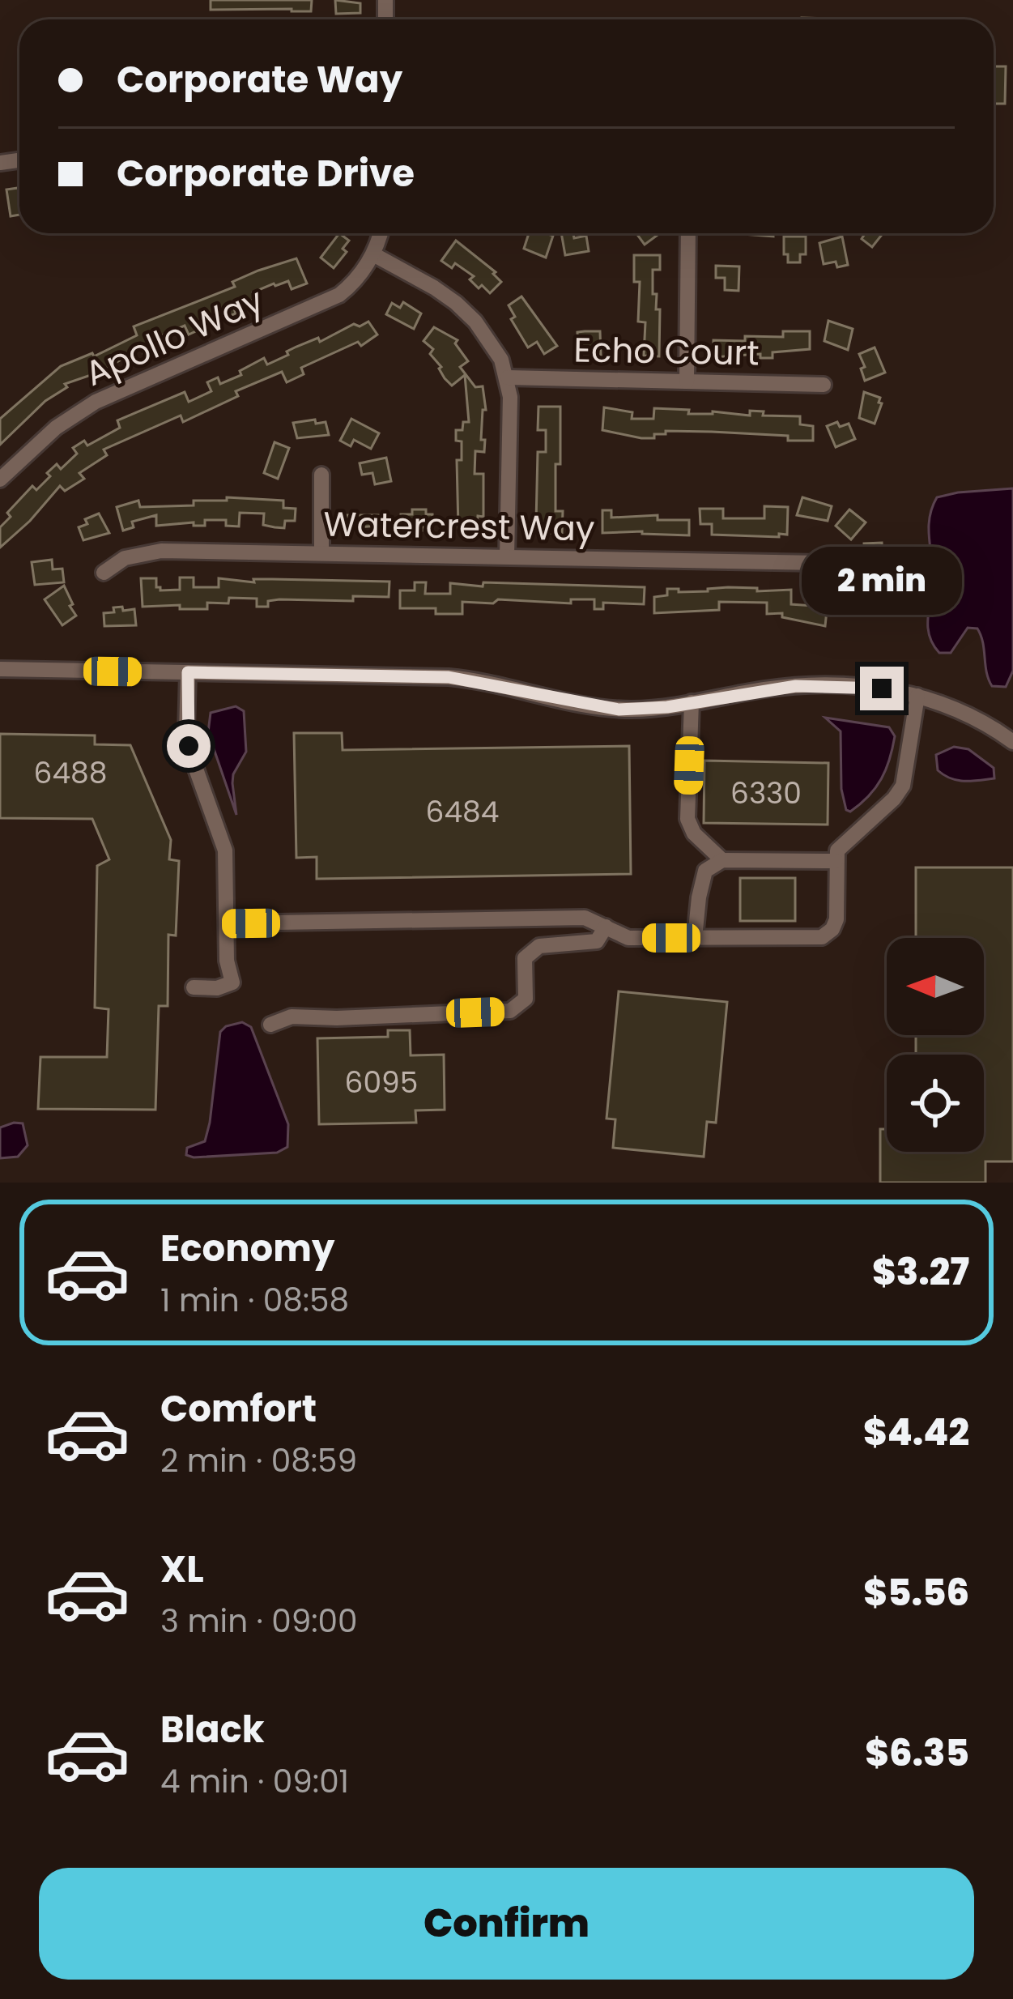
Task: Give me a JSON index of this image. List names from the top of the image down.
{
  "streets": {
    "street": ["Apollo Way", "Echo Court", "Watercrest Way"]
  },
  "house_numbers": [
    "6488",
    "6330",
    "6484",
    "6095"
  ],
  "north": "left",
  "page": {
    "banner": ["Corporate Way", "Corporate Drive"],
    "bubble": "2 min",
    "list": [
      {
        "name": "Economy",
        "note": "1 min · 08:58",
        "value": "$3.27"
      },
      {
        "name": "Comfort",
        "note": "2 min · 08:59",
        "value": "$4.42"
      },
      {
        "name": "XL",
        "note": "3 min · 09:00",
        "value": "$5.56"
      },
      {
        "name": "Black",
        "note": "4 min · 09:01",
        "value": "$6.35"
      }
    ],
    "buttons": "Confirm"
  }
}
